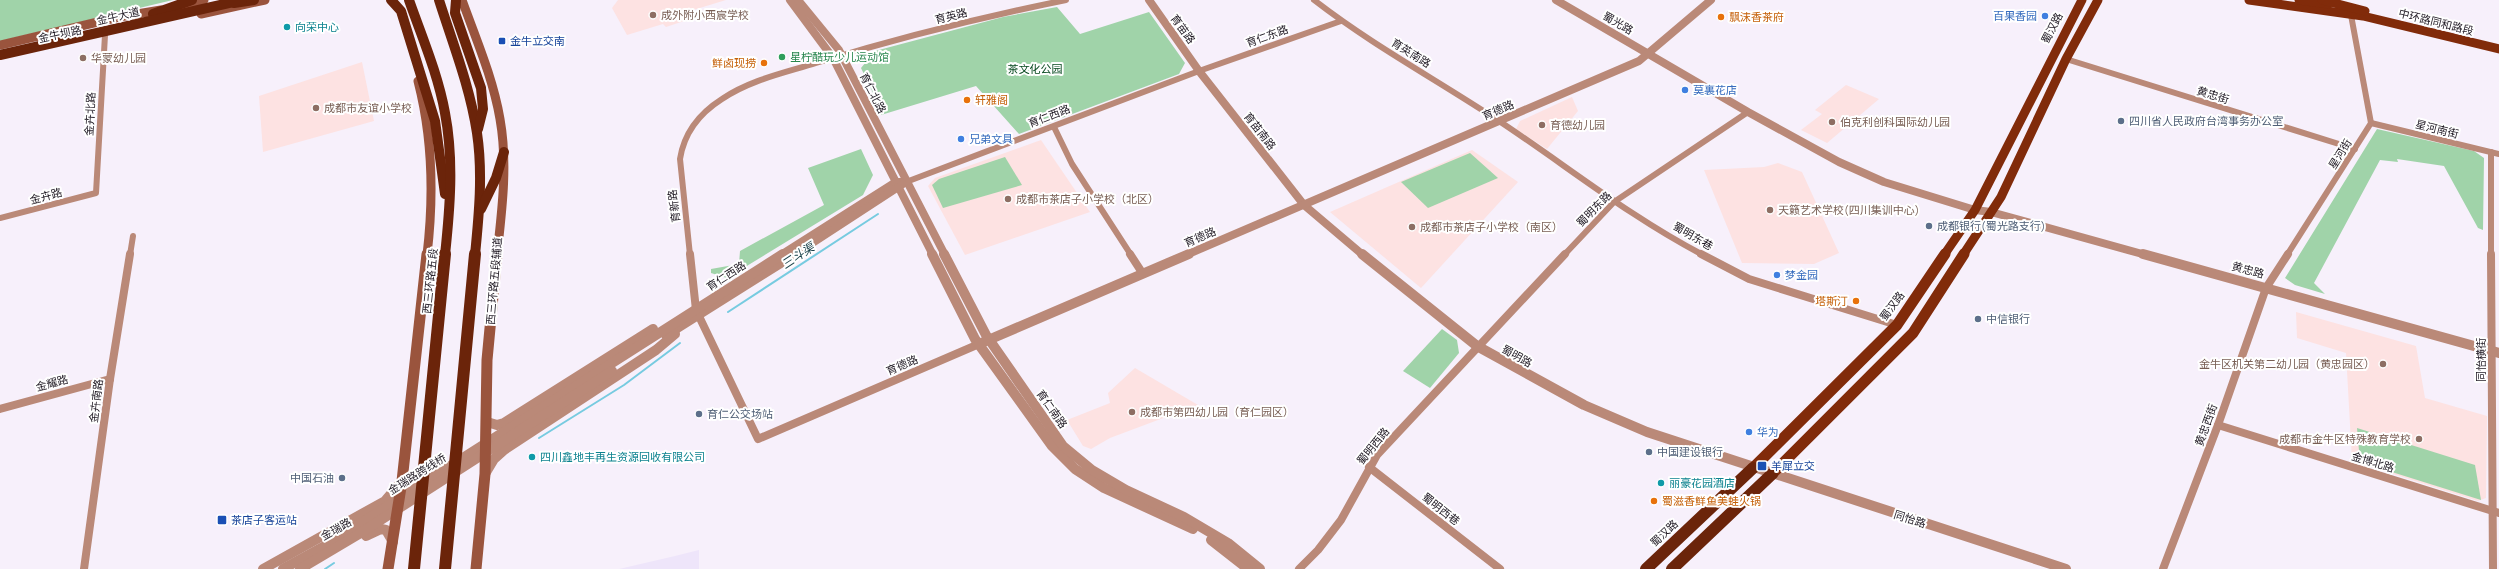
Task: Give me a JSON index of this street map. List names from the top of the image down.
{
  "streets": {
    "highway": ["金牛大道", "蜀汉路", "西三环路五段"],
    "main road": ["中环路同和路段", "金牛坝路", "西三环路五段辅道"],
    "street": [
      "育英路",
      "蜀光路",
      "育苗路",
      "育仁东路",
      "育英南路",
      "黄忠街",
      "育德路",
      "金卉北路",
      "育仁西路",
      "星河南街",
      "育苗南路",
      "星河街",
      "金卉路",
      "育新路",
      "蜀明东路",
      "蜀明东巷",
      "黄忠路",
      "蜀明路",
      "同怡横街",
      "金耀路",
      "金卉南路",
      "育仁南路",
      "黄忠西街",
      "蜀明西路",
      "金博北路",
      "金瑞路跨线桥",
      "蜀明西巷",
      "同怡路",
      "金瑞路"
    ]
  },
  "crossings": [
    ["育英路", "育新路"],
    ["蜀光路", "育德路"],
    ["蜀光路", "蜀明东路"],
    ["蜀光路", "黄忠路"],
    ["蜀汉路", "蜀明东巷"],
    ["蜀汉路", "黄忠路"],
    ["蜀汉路", "蜀明路"],
    ["蜀汉路", "同怡路"],
    ["育苗路", "育仁东路"],
    ["育苗路", "育仁西路"],
    ["育苗路", "育苗南路"],
    ["金牛坝路", "金卉北路"],
    ["育仁东路", "育英南路"],
    ["育仁东路", "育仁西路"],
    ["育仁东路", "育苗南路"],
    ["育英南路", "育德路"],
    ["育英南路", "蜀明东巷"],
    ["黄忠街", "星河街"],
    ["育德路", "育苗南路"],
    ["育德路", "育新路"],
    ["育德路", "蜀明东巷"],
    ["育德路", "蜀明路"],
    ["育德路", "育仁南路"],
    ["金卉北路", "金卉路"],
    ["育仁西路", "育苗南路"],
    ["育仁西路", "育新路"],
    ["育仁西路", "育仁南路"],
    ["育仁西路", "金瑞路跨线桥"],
    ["星河南街", "星河街"],
    ["星河南街", "同怡横街"],
    ["育苗南路", "蜀明路"],
    ["星河街", "黄忠路"],
    ["星河街", "黄忠西街"],
    ["蜀明东路", "蜀明东巷"],
    ["蜀明东路", "黄忠路"],
    ["蜀明东路", "蜀明路"],
    ["蜀明东路", "蜀明西路"],
    ["黄忠路", "同怡横街"],
    ["黄忠路", "黄忠西街"],
    ["蜀明路", "蜀明西路"],
    ["蜀明路", "同怡路"],
    ["同怡横街", "金博北路"],
    ["金耀路", "金卉南路"],
    ["黄忠西街", "金博北路"],
    ["蜀明西路", "蜀明西巷"]
  ],
  "water": ["三斗渠"],
  "parks": ["茶文化公园"],
  "places": {
    "other": [
      "成外附小西宸学校",
      "百果香园",
      "飘沫香茶府",
      "向荣中心",
      "星柠酷玩少儿运动馆",
      "华蒙幼儿园",
      "鲜卤现捞",
      "莫裏花店",
      "轩雅阁",
      "成都市友谊小学校",
      "四川省人民政府台湾事务办公室",
      "伯克利创科国际幼儿园",
      "育德幼儿园",
      "兄弟文具",
      "成都市茶店子小学校（北区）",
      "天籁艺术学校(四川集训中心)",
      "成都银行(蜀光路支行)",
      "成都市茶店子小学校（南区）",
      "梦金园",
      "塔斯汀",
      "中信银行",
      "金牛区机关第二幼儿园（黄忠园区）",
      "成都市第四幼儿园（育仁园区）",
      "育仁公交场站",
      "华为",
      "成都市金牛区特殊教育学校",
      "中国建设银行",
      "四川鑫地丰再生资源回收有限公司",
      "中国石油",
      "丽豪花园酒店",
      "蜀滋香鲜鱼美蛙火锅"
    ],
    "transit": ["金牛立交南", "羊犀立交", "茶店子客运站"]
  }
}
